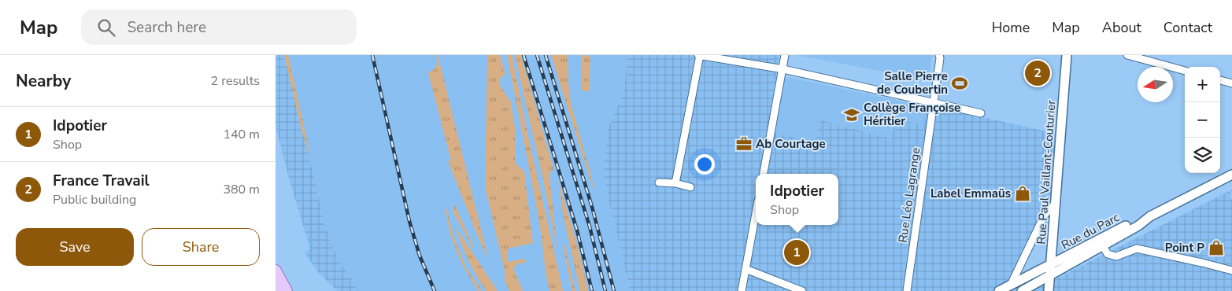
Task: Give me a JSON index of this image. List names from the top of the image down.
{
  "streets": {
    "main road": ["Rue Paul Vaillant-Couturier", "Rue du Parc"],
    "street": ["Rue Léo Lagrange"]
  },
  "crossings": [
    ["Rue Paul Vaillant-Couturier", "Rue du Parc"]
  ],
  "places": {
    "sports": ["Salle Pierre de Coubertin"],
    "school or university": ["Collège Françoise Héritier"],
    "office": ["Ab Courtage"],
    "shop": ["Label Emmaüs", "Point P"]
  },
  "north": "left",
  "page": {
    "header": "Map",
    "search": "Search here",
    "nav": [
      "Home",
      "Map",
      "About",
      "Contact"
    ],
    "heading": ["Nearby", "2 results"],
    "pins": ["2", "1"],
    "map_buttons": ["+", "−"],
    "list": [
      {
        "mark": "1",
        "name": "Idpotier",
        "note": "Shop",
        "value": "140 m"
      },
      {
        "mark": "2",
        "name": "France Travail",
        "note": "Public building",
        "value": "380 m"
      }
    ],
    "popup": ["Idpotier", "Shop"],
    "buttons": ["Save", "Share"]
  }
}
